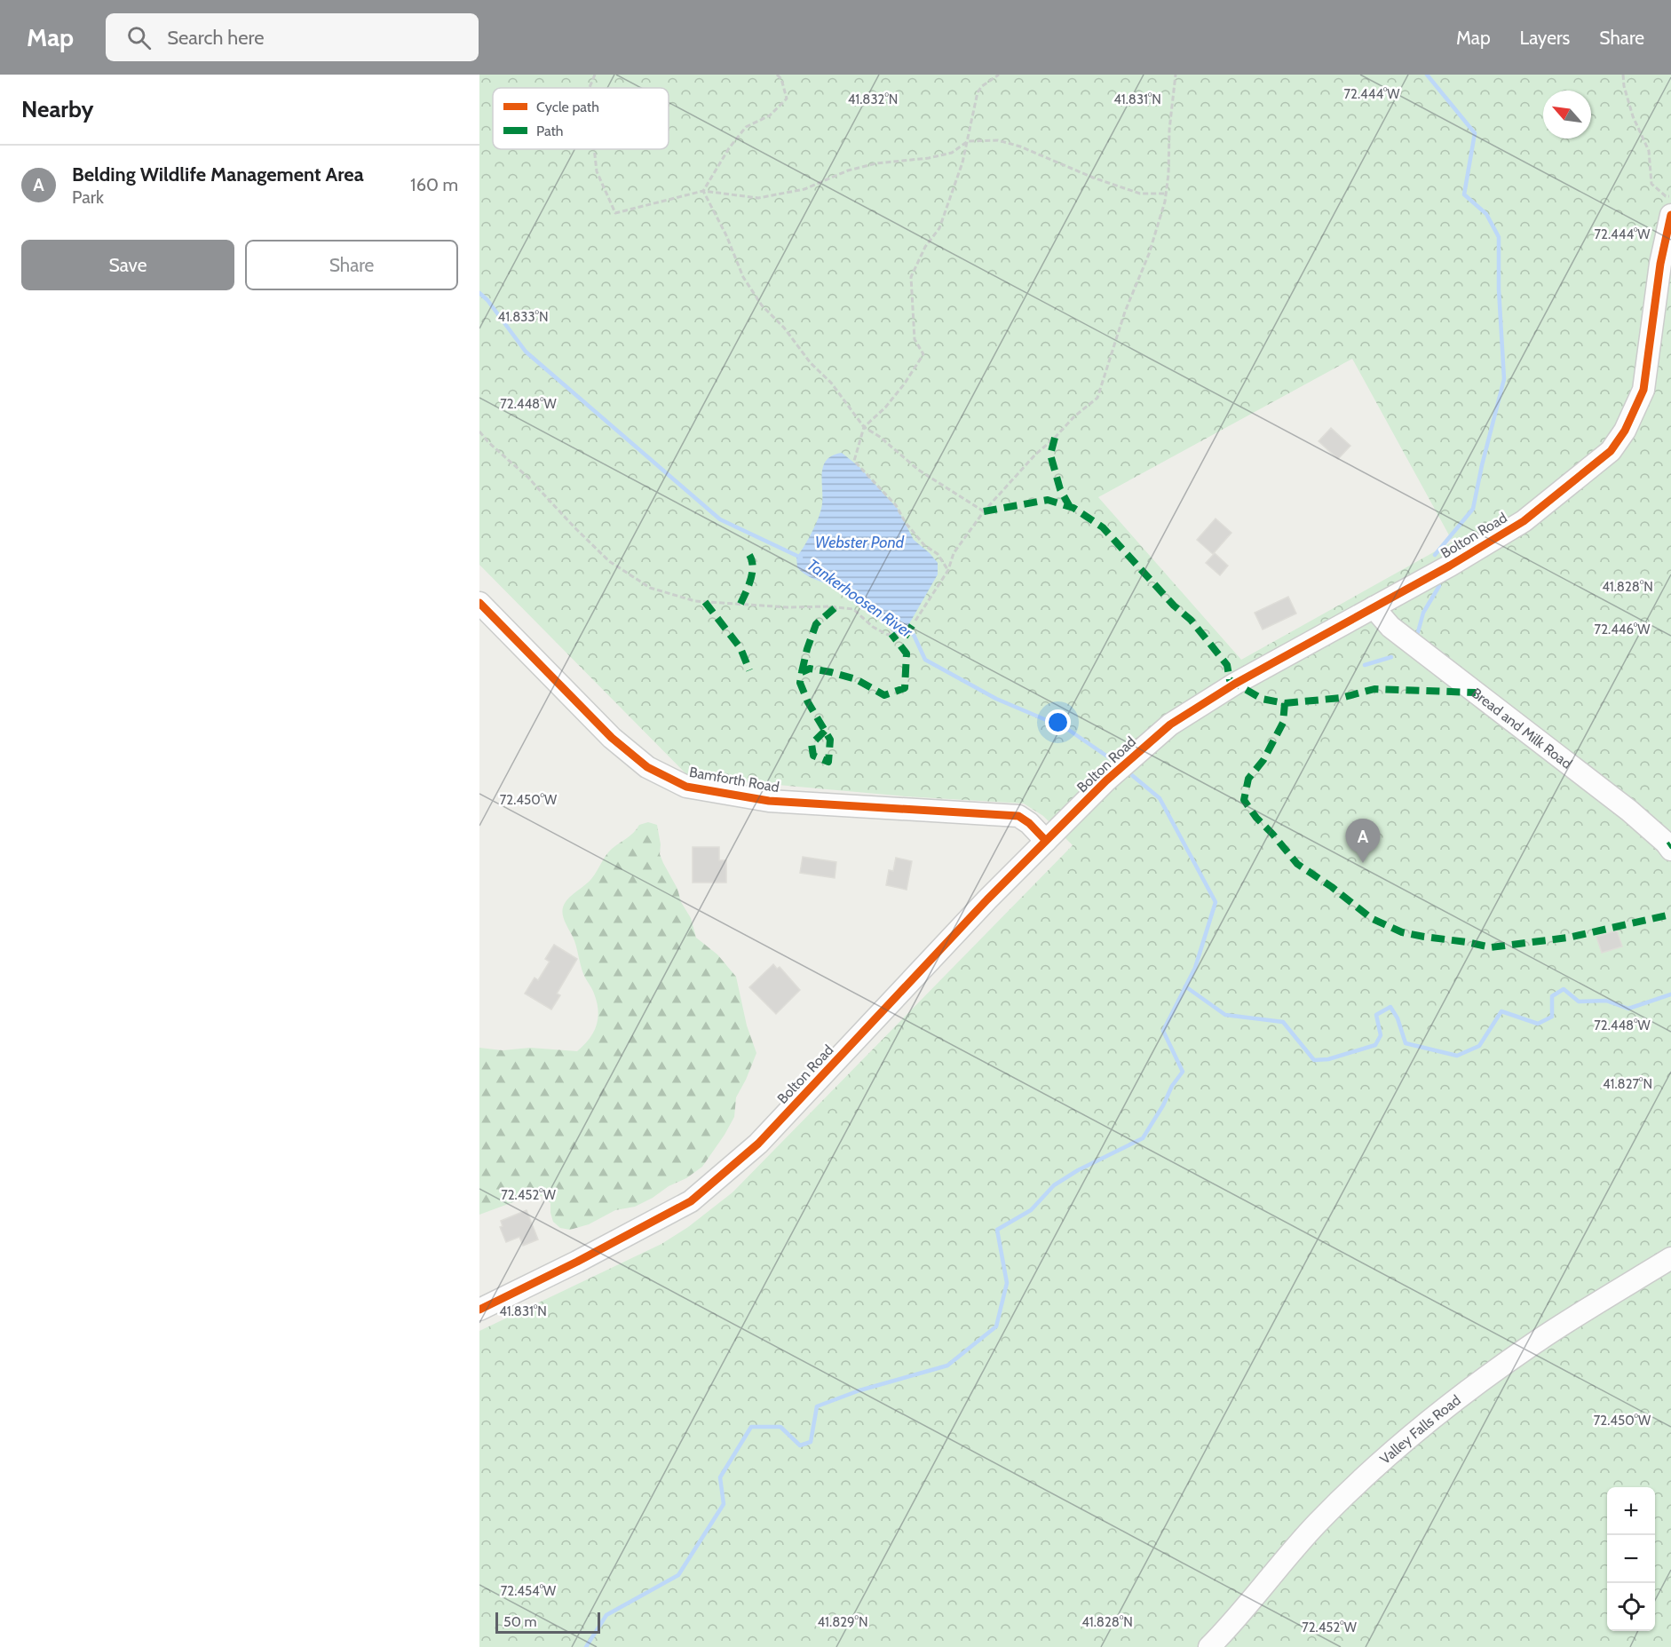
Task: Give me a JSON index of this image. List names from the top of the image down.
{
  "streets": {
    "street": [
      "Bolton Road",
      "Bread and Milk Road",
      "Bamforth Road",
      "Valley Falls Road"
    ]
  },
  "crossings": [
    ["Bolton Road", "Bread and Milk Road"],
    ["Bolton Road", "Bamforth Road"]
  ],
  "water": ["Webster Pond", "Tankerhoosen River"],
  "legend": ["Cycle path", "Path"],
  "scale_bar": "50 m",
  "north": "top left",
  "page": {
    "header": "Map",
    "search": "Search here",
    "nav": ["Map", "Layers", "Share"],
    "heading": "Nearby",
    "list": [
      {
        "mark": "A",
        "name": "Belding Wildlife Management Area",
        "note": "Park",
        "value": "160 m"
      }
    ],
    "buttons": ["Save", "Share"],
    "pins": "A",
    "map_buttons": ["+", "−"],
    "scale": "50 m"
  },
  "coordinates": [
    "72.444°W",
    "41.832°N",
    "41.831°N",
    "41.833°N",
    "72.448°W",
    "41.828°N",
    "72.446°W",
    "72.450°W",
    "41.827°N",
    "72.452°W",
    "72.454°W",
    "41.829°N"
  ]
}
